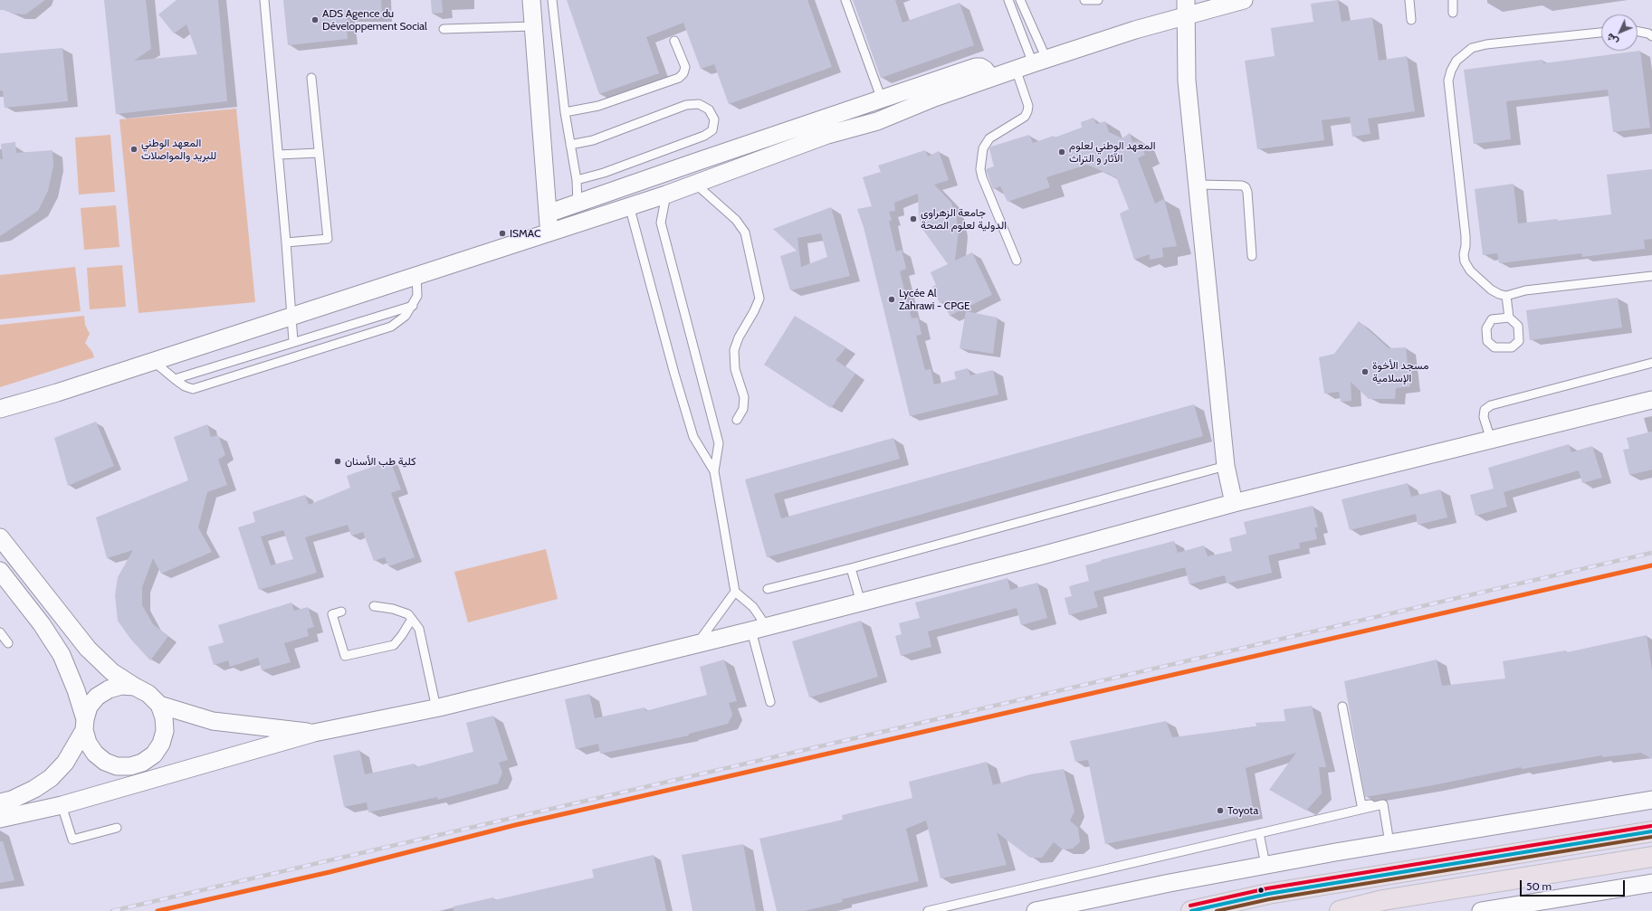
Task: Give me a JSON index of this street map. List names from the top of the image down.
{
  "places": [
    "ADS Agence du Développement Social",
    "المعهد الوطني للبريد والمواصلات",
    "المعهد الوطني لعلوم الآثار و التراث",
    "جامعة الزهراوي الدولية لعلوم الصحة",
    "ISMAC",
    "Lycée Al Zahrawi - CPGE",
    "مسجد الأخوة الإسلامية",
    "كلية طب الأسنان",
    "Toyota"
  ],
  "scale_bar": "50 m",
  "north": "bottom left"
}
